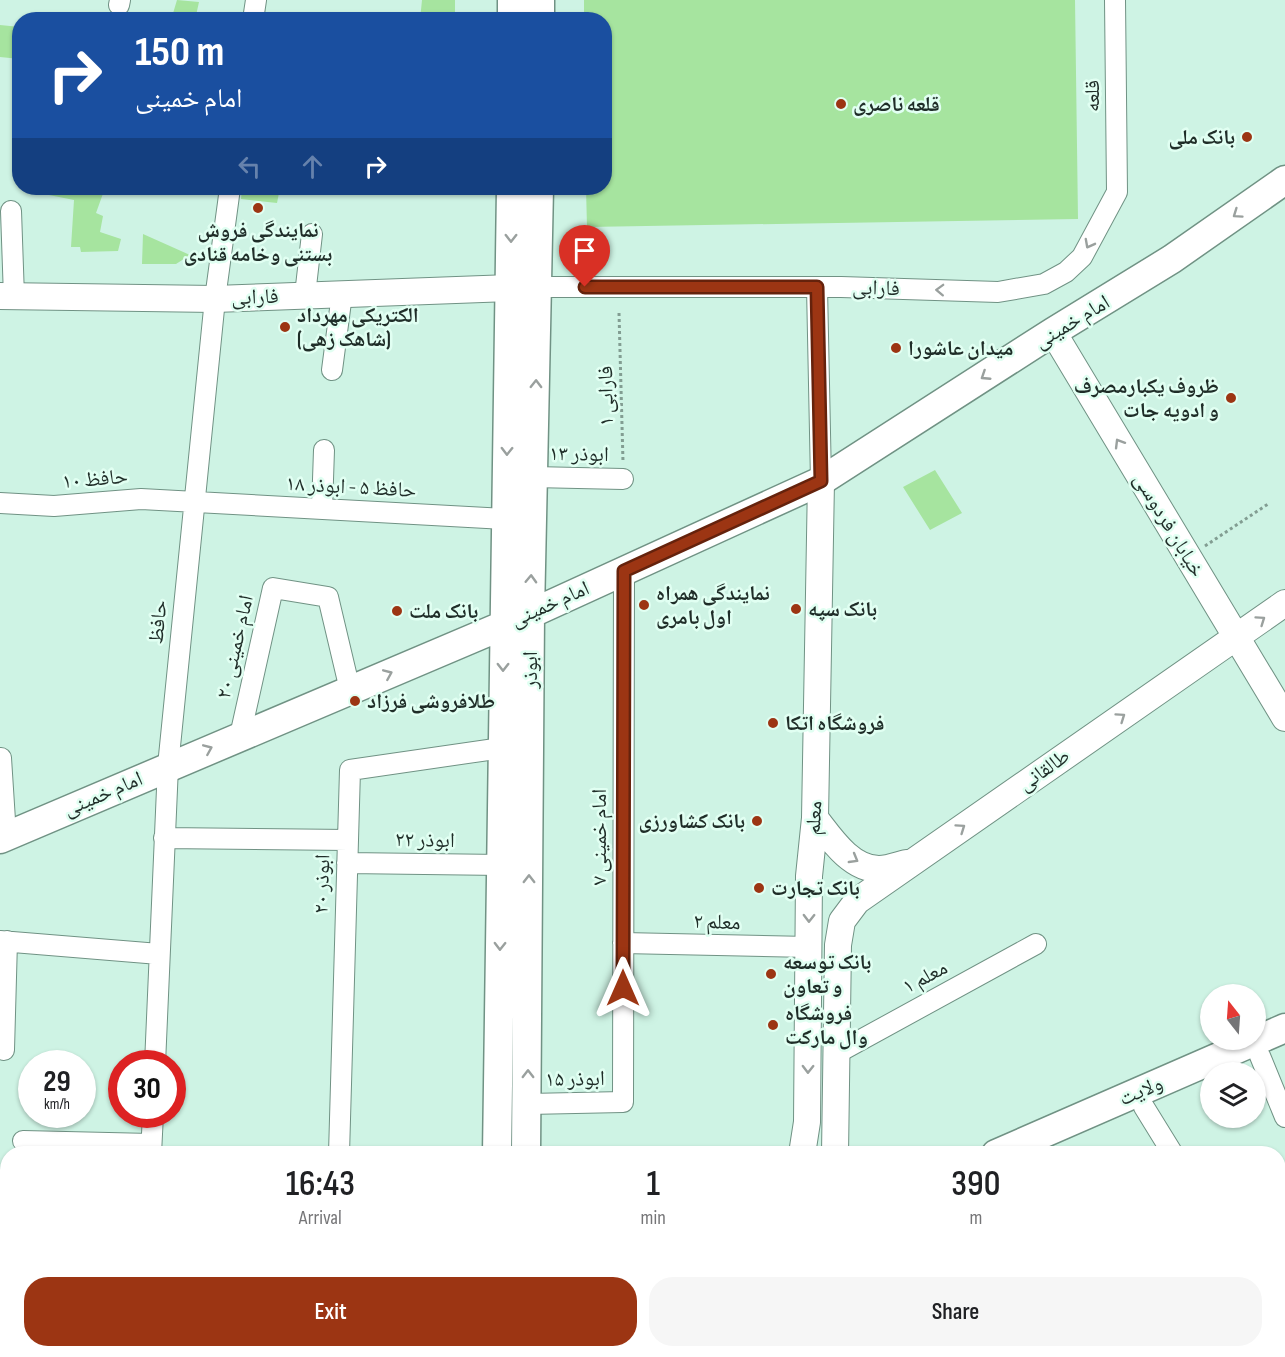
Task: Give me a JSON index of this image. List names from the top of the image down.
{
  "streets": {
    "main road": ["امام خمینی", "ابوذر", "ولایت"],
    "street": [
      "قلعه",
      "فارابی",
      "ابوذر ۱۳",
      "حافظ ۱۰",
      "حافظ ۵ - ابوذر ۱۸",
      "خیابان فردوسی",
      "حافظ",
      "امام خمینی ۲۰",
      "طالقانی",
      "معلم",
      "امام خمینی ۷",
      "ابوذر ۲۲",
      "ابوذر ۲۰",
      "معلم ۲",
      "معلم ۱",
      "ابوذر ۱۵"
    ],
    "path": ["فارابی ۱"]
  },
  "crossings": [
    ["قلعه", "فارابی"],
    ["فارابی", "حافظ"],
    ["فارابی", "ابوذر"],
    ["امام خمینی", "خیابان فردوسی"],
    ["امام خمینی", "حافظ"],
    ["امام خمینی", "امام خمینی ۲۰"],
    ["امام خمینی", "ابوذر"],
    ["امام خمینی", "معلم"],
    ["امام خمینی", "امام خمینی ۷"],
    ["فارابی ۱", "ابوذر ۱۳"],
    ["ابوذر ۱۳", "ابوذر"],
    ["حافظ ۱۰", "حافظ ۵ - ابوذر ۱۸"],
    ["حافظ ۱۰", "حافظ"],
    ["حافظ ۵ - ابوذر ۱۸", "حافظ"],
    ["حافظ ۵ - ابوذر ۱۸", "ابوذر"],
    ["خیابان فردوسی", "طالقانی"],
    ["ابوذر", "ابوذر ۲۲"],
    ["ابوذر", "ابوذر ۲۰"],
    ["ابوذر", "ابوذر ۱۵"],
    ["طالقانی", "معلم ۱"],
    ["معلم", "معلم ۲"],
    ["امام خمینی ۷", "معلم ۲"],
    ["امام خمینی ۷", "ابوذر ۱۵"],
    ["ابوذر ۲۲", "ابوذر ۲۰"]
  ],
  "one_way": ["خیابان فردوسی", "طالقانی", "معلم"],
  "places": [
    "قلعه ناصری",
    "بانک ملی",
    "نمایندگی فروش بستنی وخامه قنادی",
    "الکتریکی مهرداد (شاهک زهی)",
    "میدان عاشورا",
    "ظروف یکبارمصرف و ادویه جات",
    "نمایندگی همراه اول بامری",
    "بانک سپه",
    "بانک ملت",
    "طلافروشی فرزاد",
    "فروشگاه اتکا",
    "بانک کشاورزی",
    "بانک تجارت",
    "بانک توسعه و تعاون",
    "فروشگاه وال مارکت"
  ],
  "north": "top",
  "page": {
    "turn": ["150 m", "امام خمینی"],
    "speed": "29 km/h",
    "limit": "30",
    "eta": [
      "16:43",
      "Arrival",
      "1",
      "min",
      "390",
      "m"
    ],
    "buttons": ["Exit", "Share"]
  }
}
